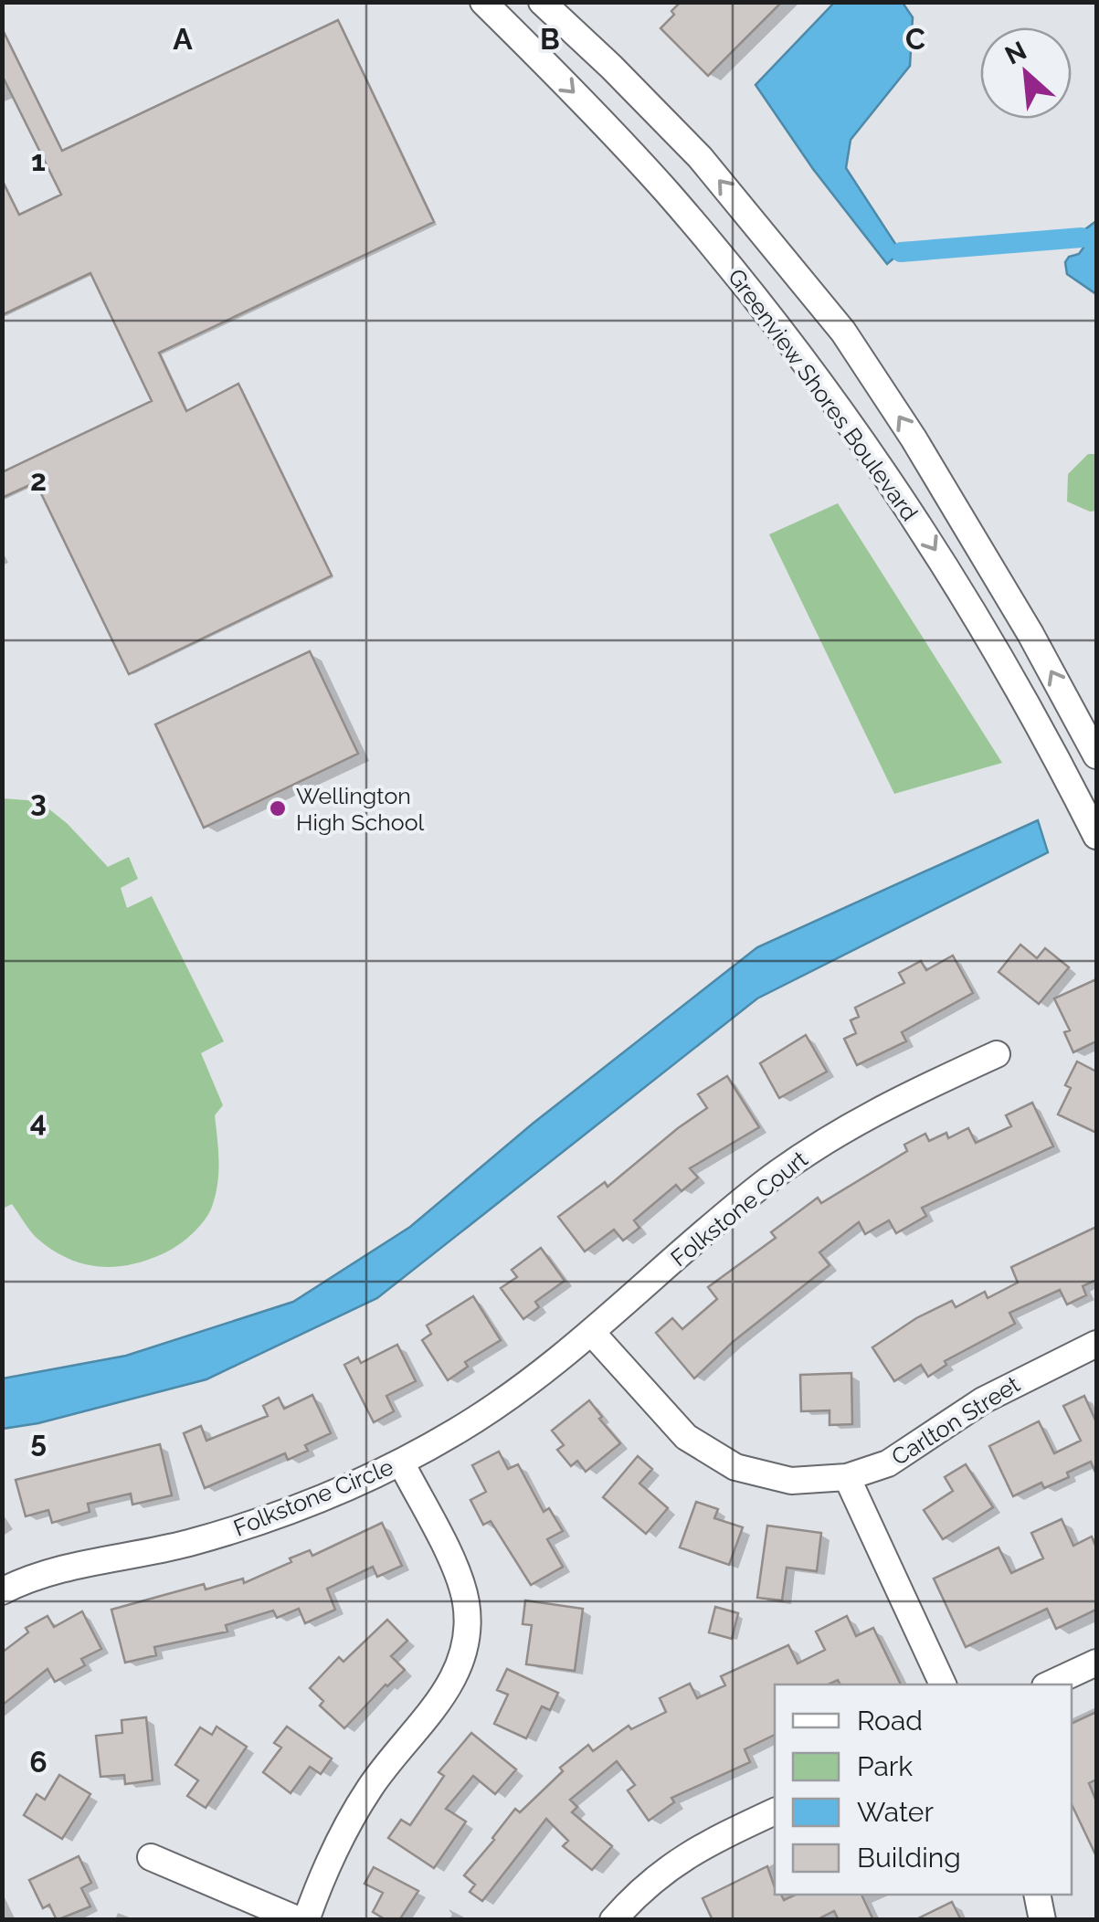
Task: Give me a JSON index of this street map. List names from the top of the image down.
{
  "streets": {
    "street": [
      "Greenview Shores Boulevard",
      "Folkstone Court",
      "Carlton Street",
      "Folkstone Circle"
    ]
  },
  "crossings": [
    ["Folkstone Court", "Carlton Street"],
    ["Folkstone Court", "Folkstone Circle"],
    ["Carlton Street", "Folkstone Circle"]
  ],
  "places": ["Wellington High School"],
  "legend": [
    "Road",
    "Park",
    "Water",
    "Building"
  ],
  "north": "top left",
  "grid": {
    "columns": ["A", "B", "C"],
    "rows": [
      "1",
      "2",
      "3",
      "4",
      "5",
      "6"
    ]
  }
}
